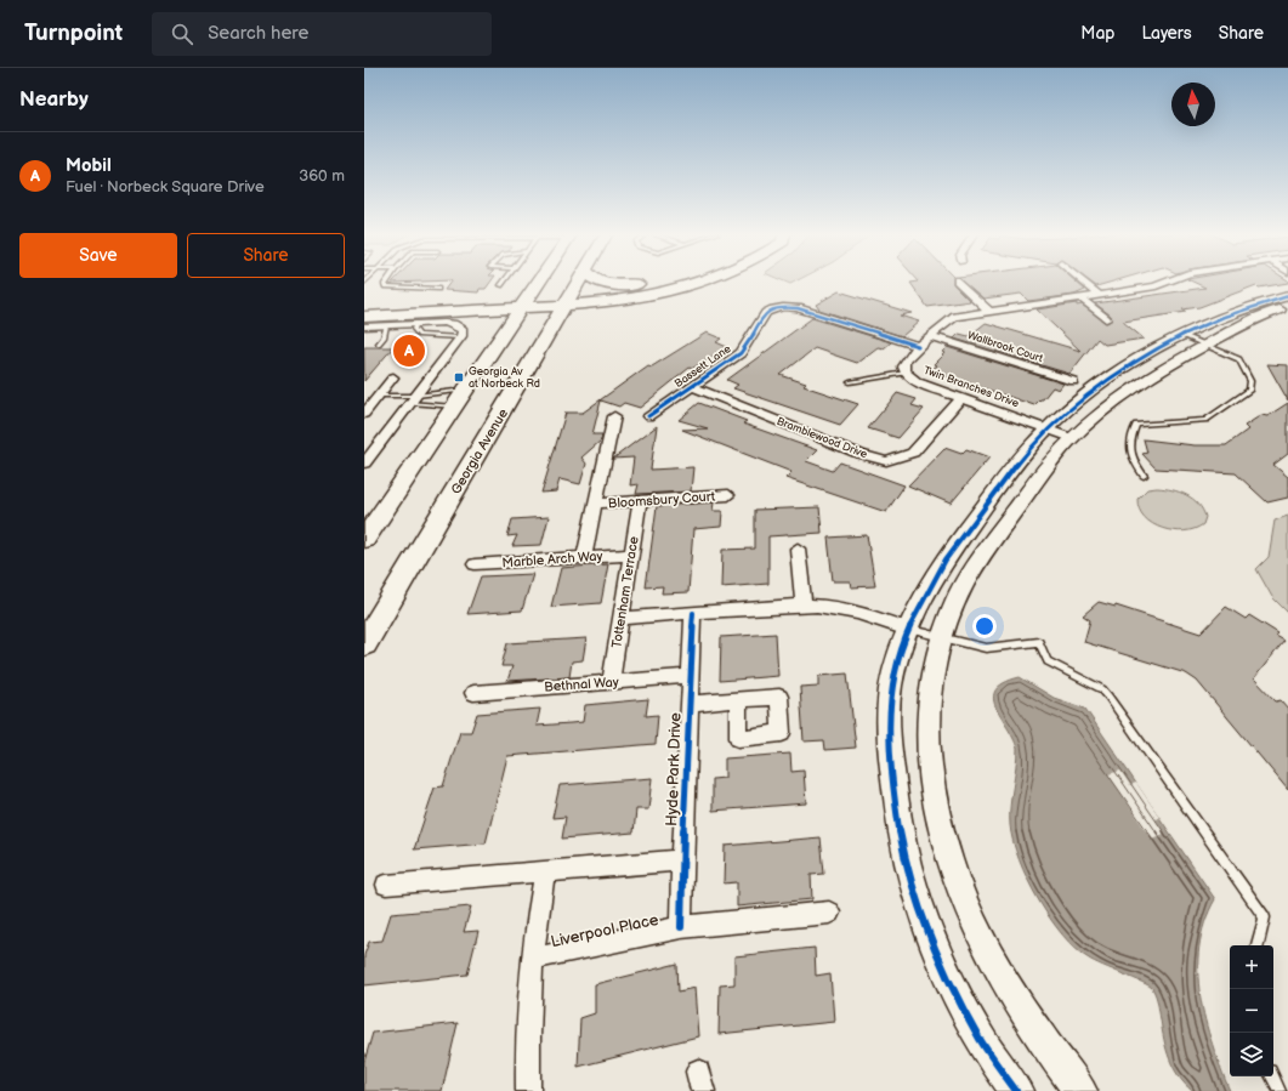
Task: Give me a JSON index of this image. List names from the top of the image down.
{
  "streets": {
    "main road": ["Georgia Avenue"],
    "street": [
      "Wallbrook Court",
      "Bassett Lane",
      "Twin Branches Drive",
      "Bramblewood Drive",
      "Bloomsbury Court",
      "Marble Arch Way",
      "Tottenham Terrace",
      "Bethnal Way",
      "Hyde Park Drive",
      "Liverpool Place"
    ]
  },
  "crossings": [
    ["Wallbrook Court", "Twin Branches Drive"],
    ["Bassett Lane", "Twin Branches Drive"],
    ["Bassett Lane", "Bramblewood Drive"],
    ["Twin Branches Drive", "Bramblewood Drive"],
    ["Bloomsbury Court", "Tottenham Terrace"],
    ["Marble Arch Way", "Tottenham Terrace"],
    ["Tottenham Terrace", "Bethnal Way"],
    ["Bethnal Way", "Hyde Park Drive"],
    ["Hyde Park Drive", "Liverpool Place"]
  ],
  "places": {
    "transit": ["Georgia Av at Norbeck Rd"]
  },
  "north": "top",
  "page": {
    "header": "Turnpoint",
    "search": "Search here",
    "nav": ["Map", "Layers", "Share"],
    "heading": "Nearby",
    "list": [
      {
        "mark": "A",
        "name": "Mobil",
        "note": "Fuel · Norbeck Square Drive",
        "value": "360 m"
      }
    ],
    "buttons": ["Save", "Share"],
    "pins": "A",
    "map_buttons": ["+", "−"]
  }
}
